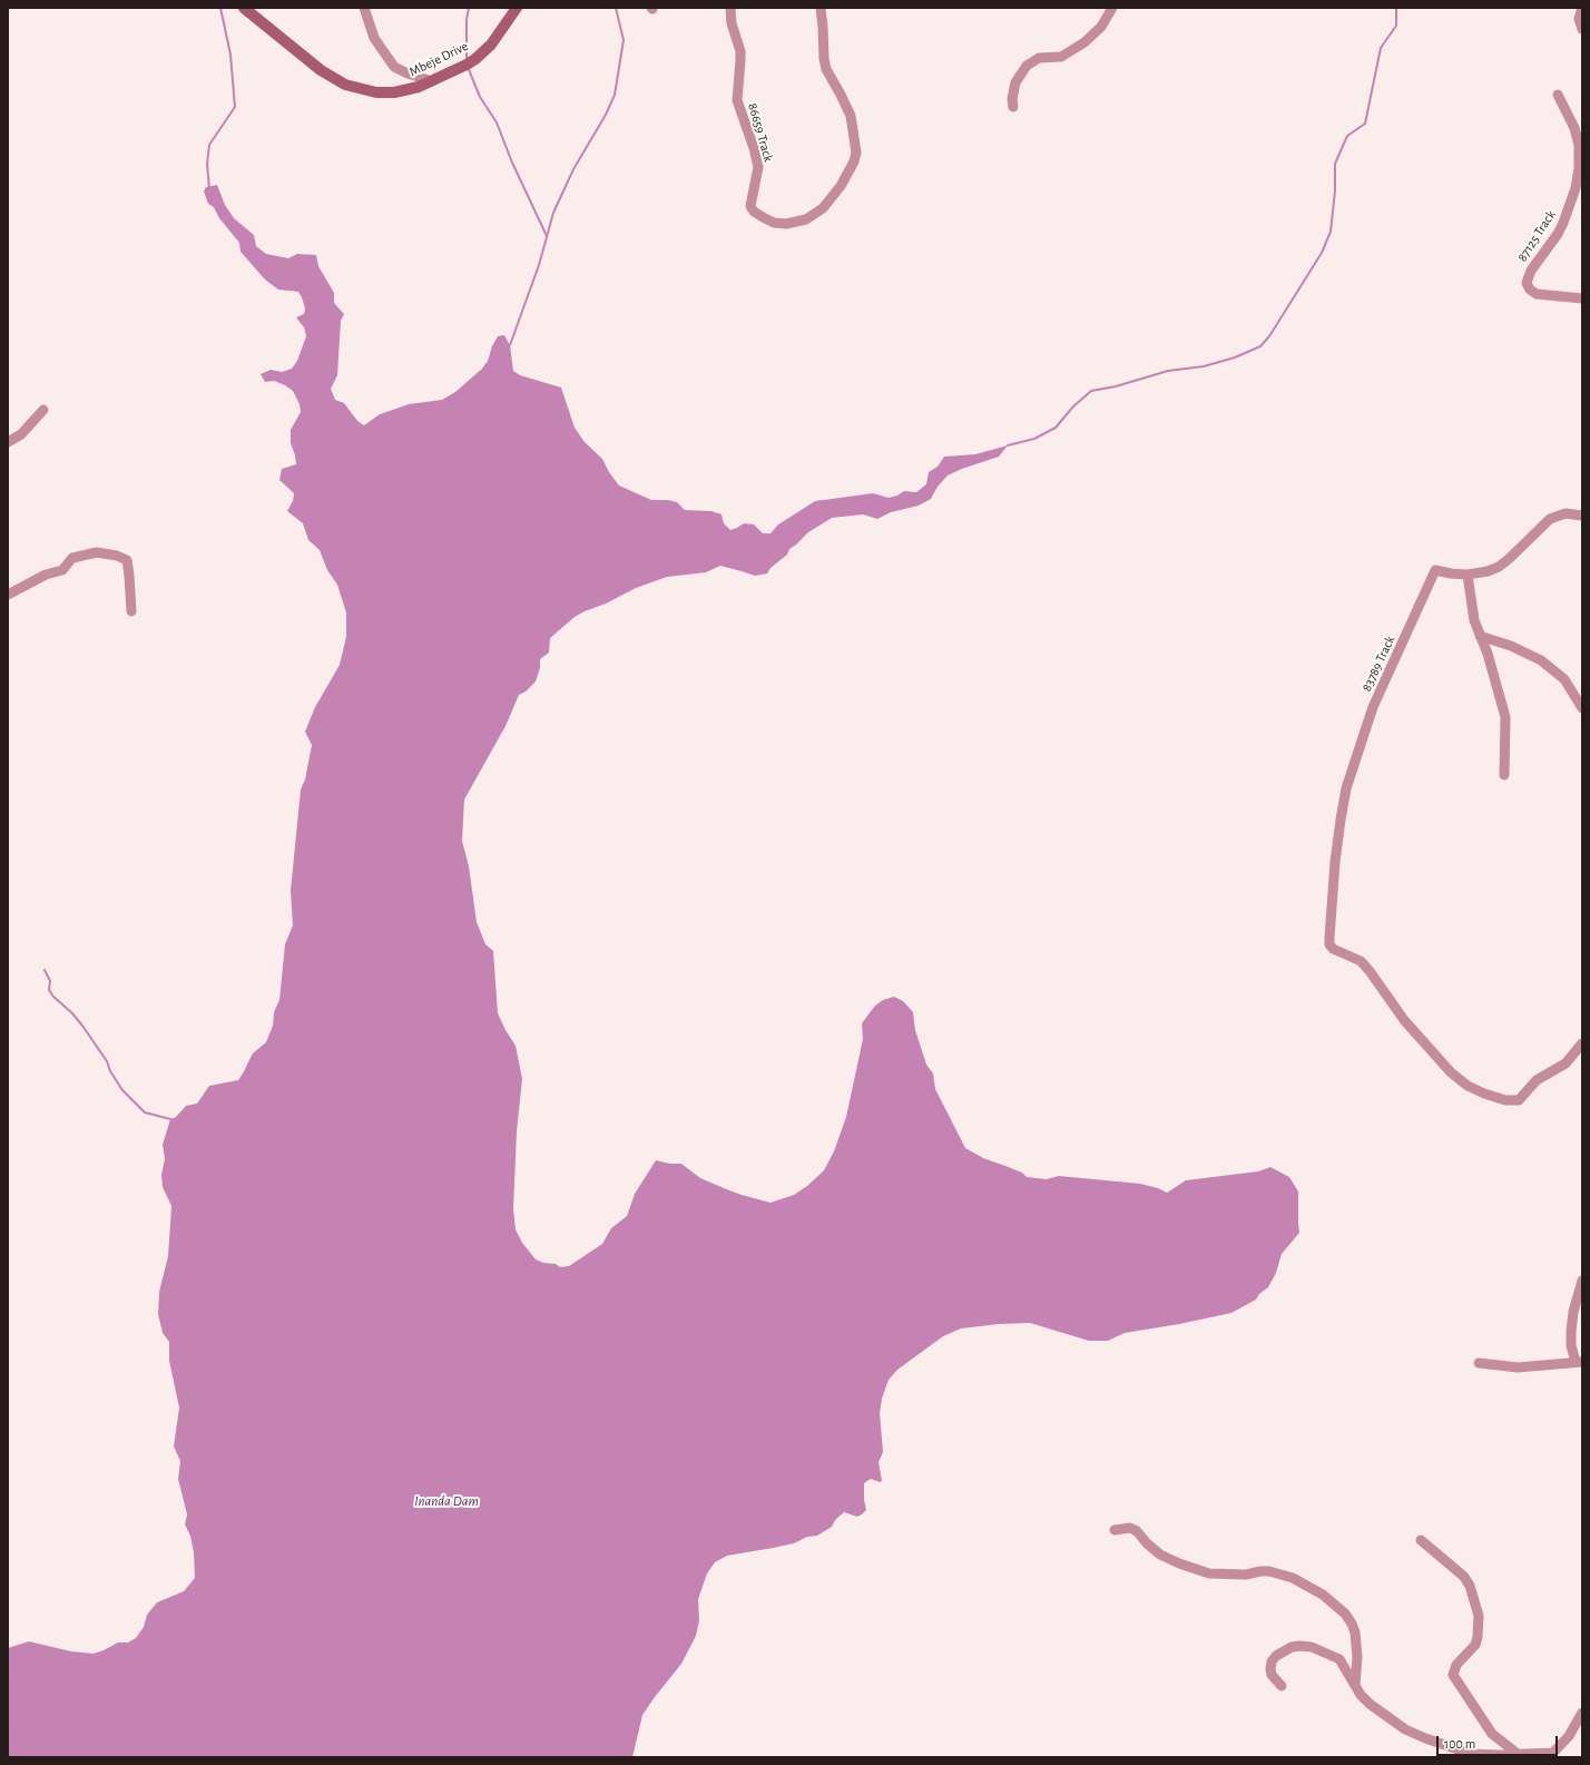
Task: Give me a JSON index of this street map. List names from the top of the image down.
{
  "streets": {
    "street": [
      "Mbeje Drive",
      "86659 Track",
      "87125 Track",
      "83789 Track"
    ]
  },
  "water": ["Inanda Dam"],
  "scale_bar": "100 m"
}
